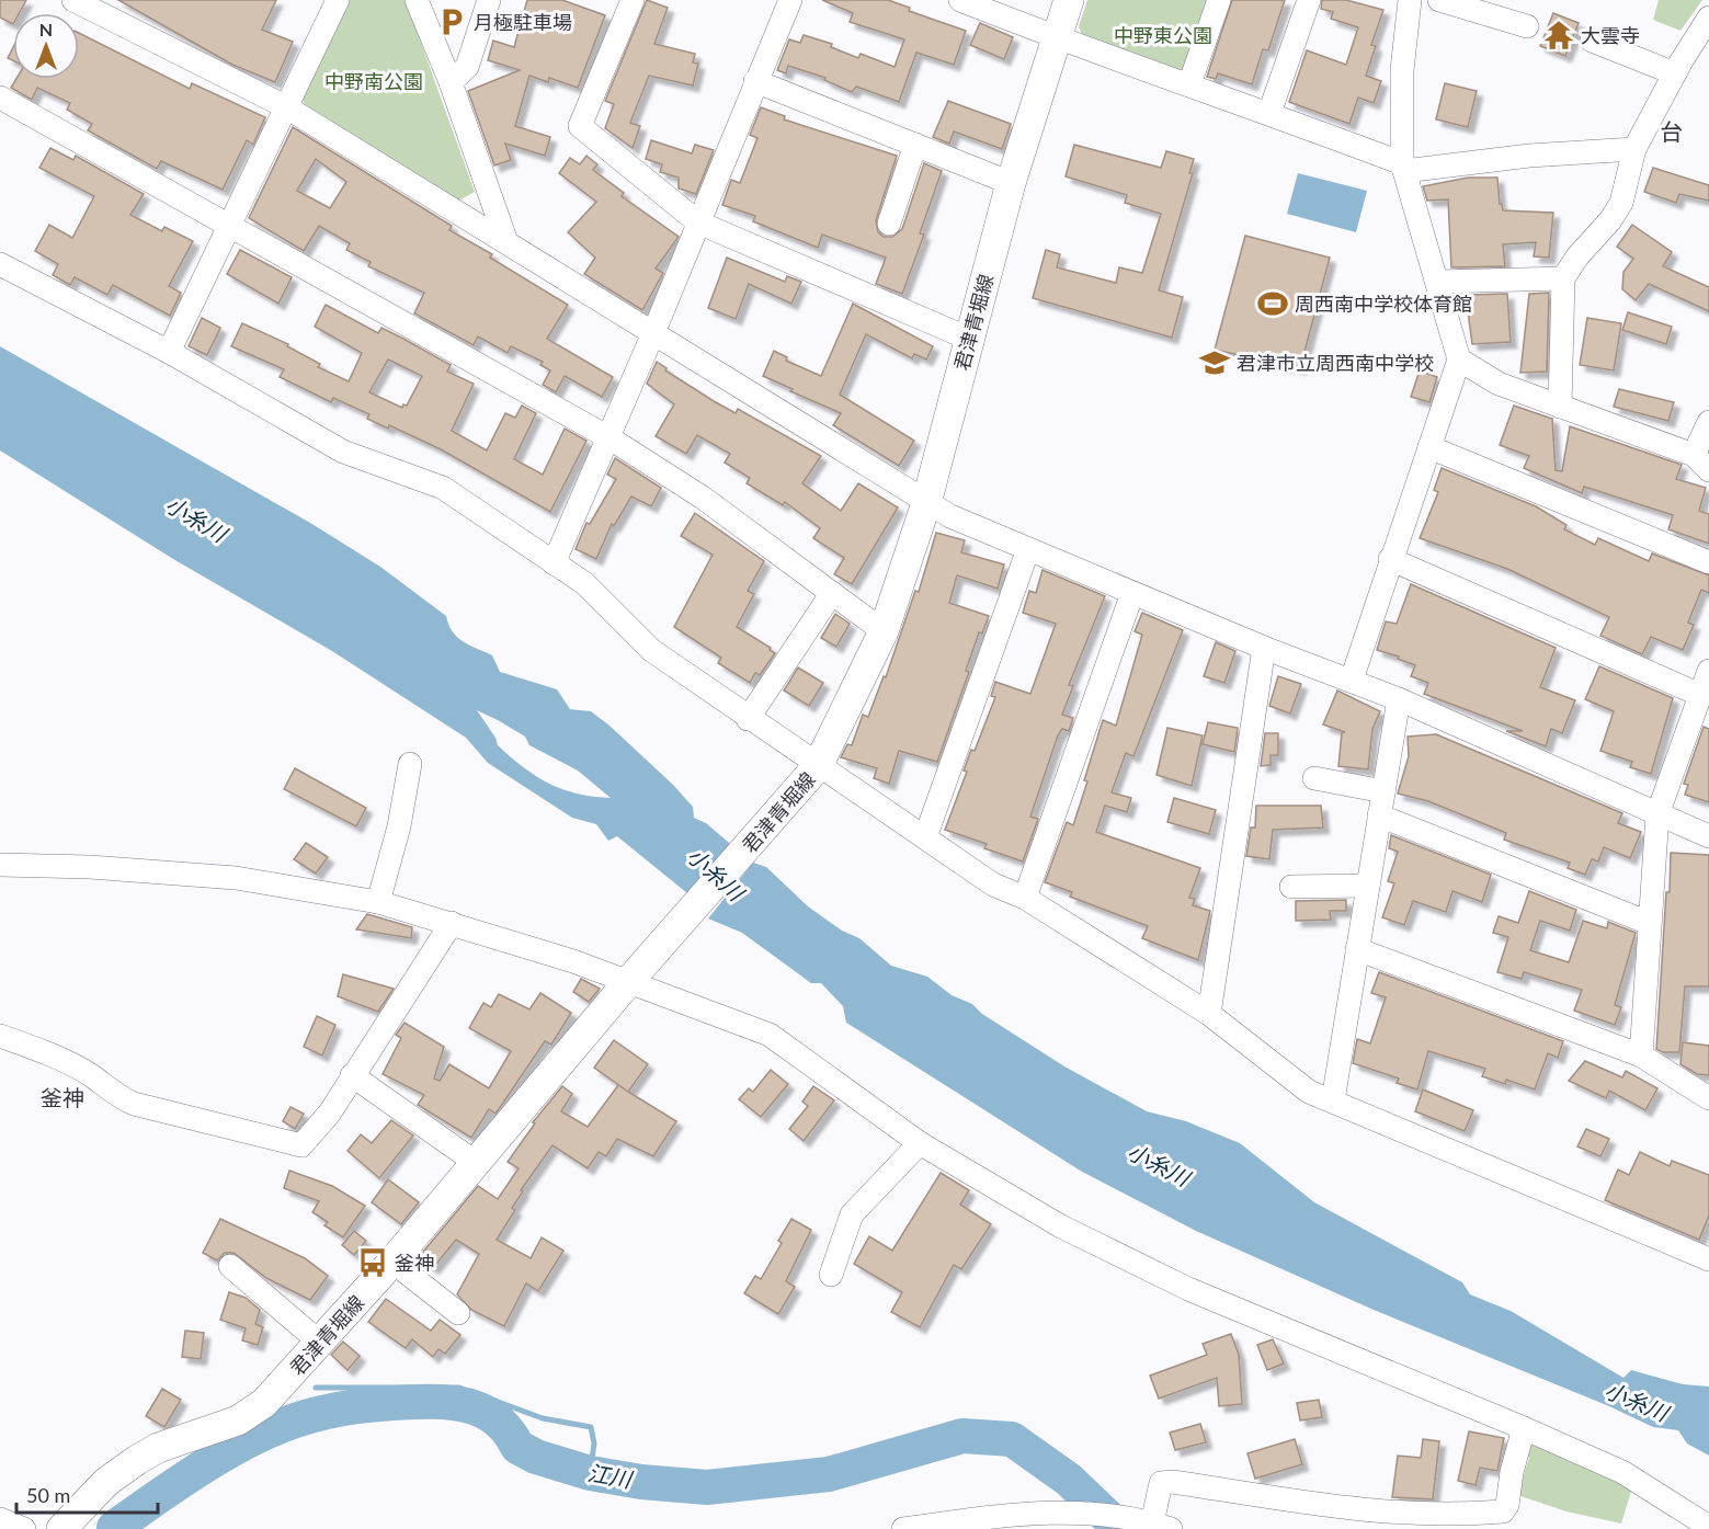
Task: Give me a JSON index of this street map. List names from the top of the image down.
{
  "streets": {
    "main road": ["君津青堀線"]
  },
  "districts": ["台", "釜神"],
  "water": ["小糸川", "江川"],
  "parks": ["中野東公園", "中野南公園"],
  "places": {
    "parking": ["月極駐車場"],
    "temple": ["大雲寺"],
    "sports": ["周西南中学校体育館"],
    "school or university": ["君津市立周西南中学校"],
    "bus stop": ["釜神"]
  },
  "scale_bar": "50 m",
  "north": "top"
}
